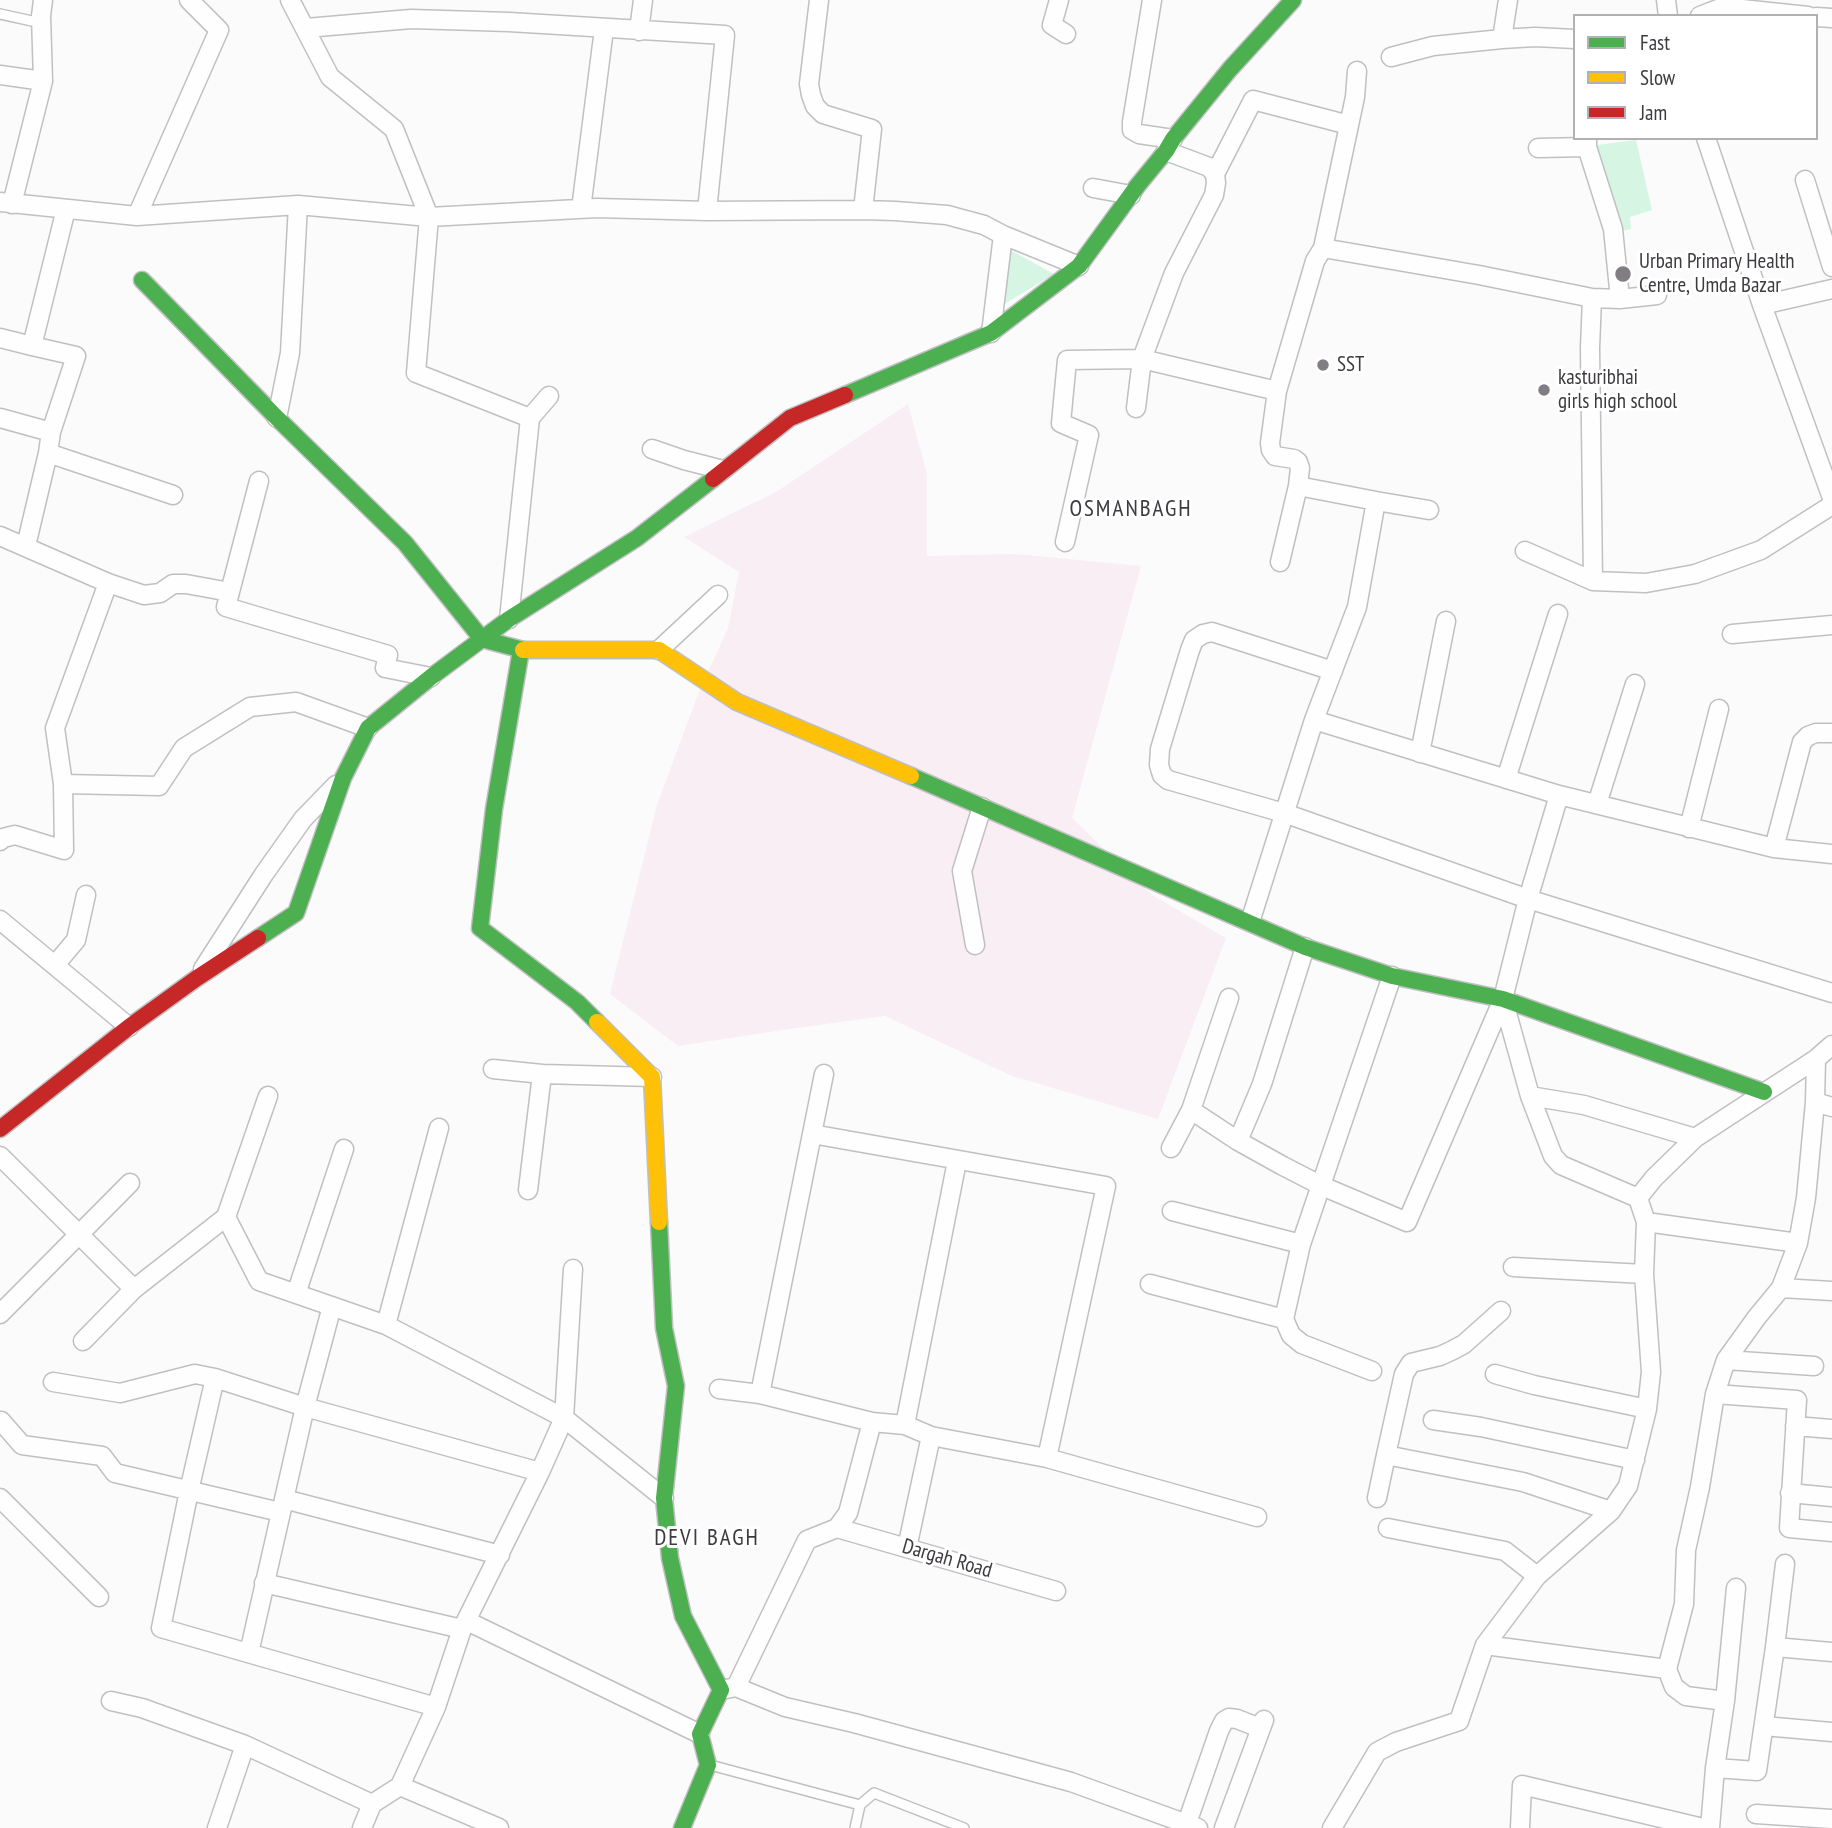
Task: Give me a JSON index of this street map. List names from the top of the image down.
{
  "streets": {
    "street": ["Dargah Road"]
  },
  "districts": ["OSMANBAGH", "DEVI BAGH"],
  "places": ["Urban Primary Health Centre, Umda Bazar", "SST", "kasturibhai girls high school"],
  "legend": ["Fast", "Slow", "Jam"]
}
